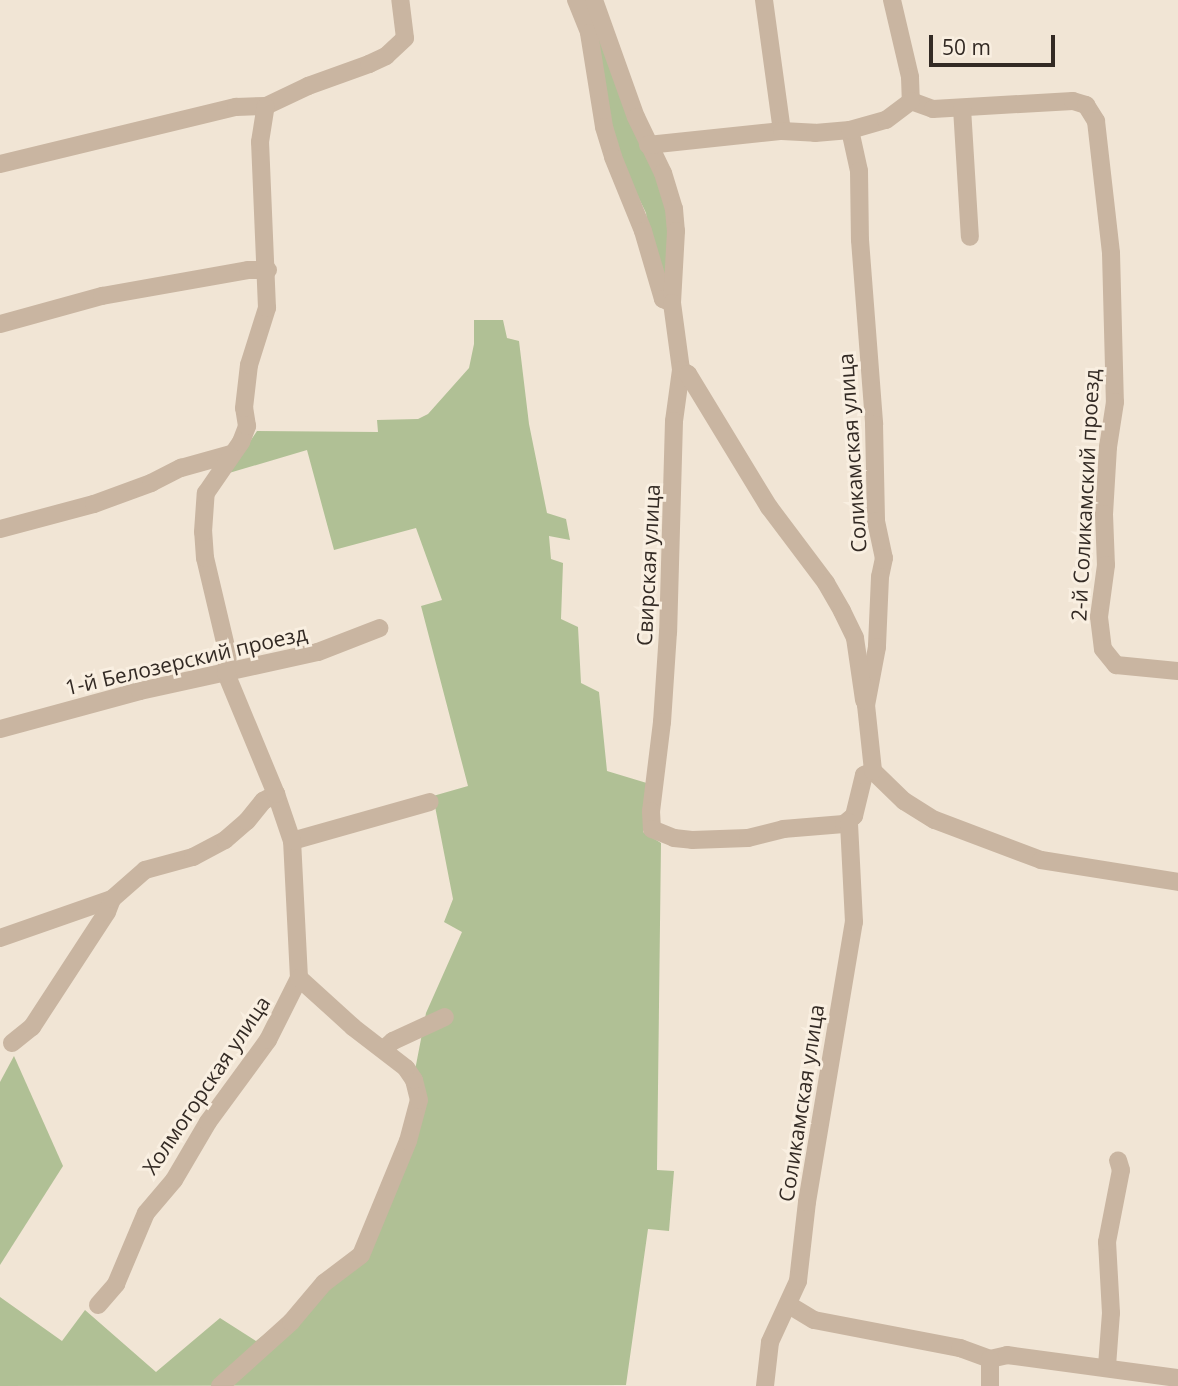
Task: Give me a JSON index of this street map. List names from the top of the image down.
{
  "streets": {
    "street": [
      "Соликамская улица",
      "2-й Соликамский проезд",
      "Свирская улица",
      "1-й Белозерский проезд",
      "Холмогорская улица"
    ]
  },
  "crossings": [
    ["Соликамская улица", "Свирская улица"],
    ["1-й Белозерский проезд", "Холмогорская улица"]
  ],
  "scale_bar": "50 m"
}
